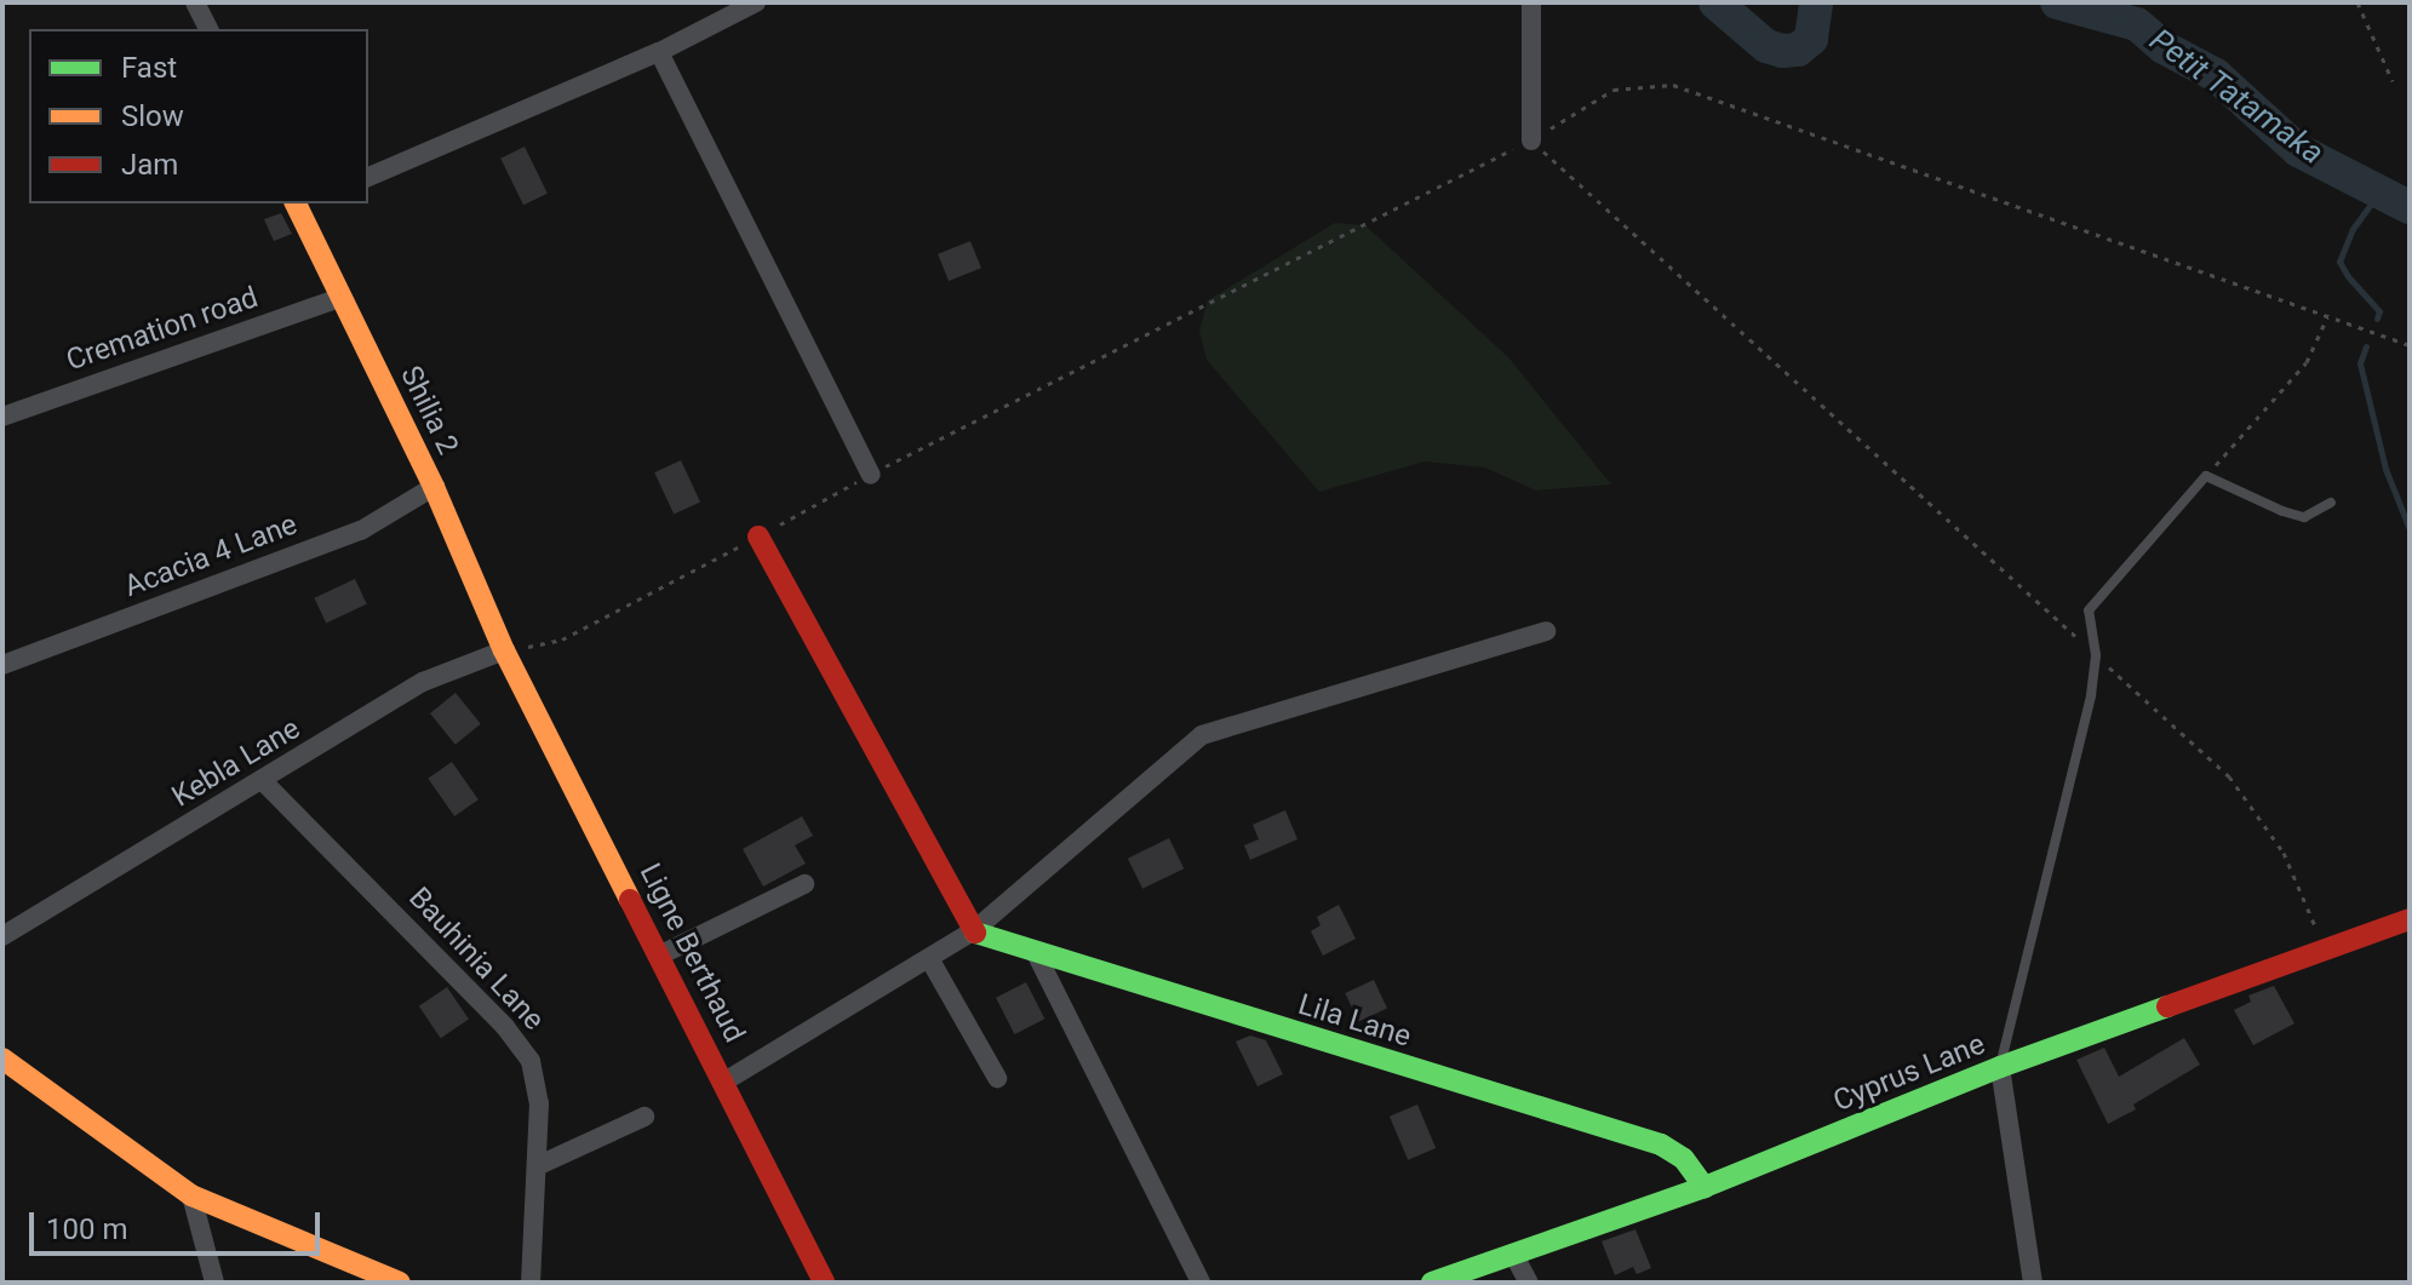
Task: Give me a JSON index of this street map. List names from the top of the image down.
{
  "streets": {
    "street": [
      "Cremation road",
      "Shilia 2",
      "Acacia 4 Lane",
      "Kebla Lane",
      "Ligne Berthaud",
      "Bauhinia Lane",
      "Lila Lane",
      "Cyprus Lane"
    ]
  },
  "crossings": [
    ["Cremation road", "Shilia 2"],
    ["Shilia 2", "Acacia 4 Lane"],
    ["Shilia 2", "Kebla Lane"],
    ["Shilia 2", "Ligne Berthaud"],
    ["Kebla Lane", "Ligne Berthaud"],
    ["Kebla Lane", "Bauhinia Lane"],
    ["Lila Lane", "Cyprus Lane"]
  ],
  "water": ["Petit Tatamaka"],
  "legend": ["Fast", "Slow", "Jam"],
  "scale_bar": "100 m"
}
